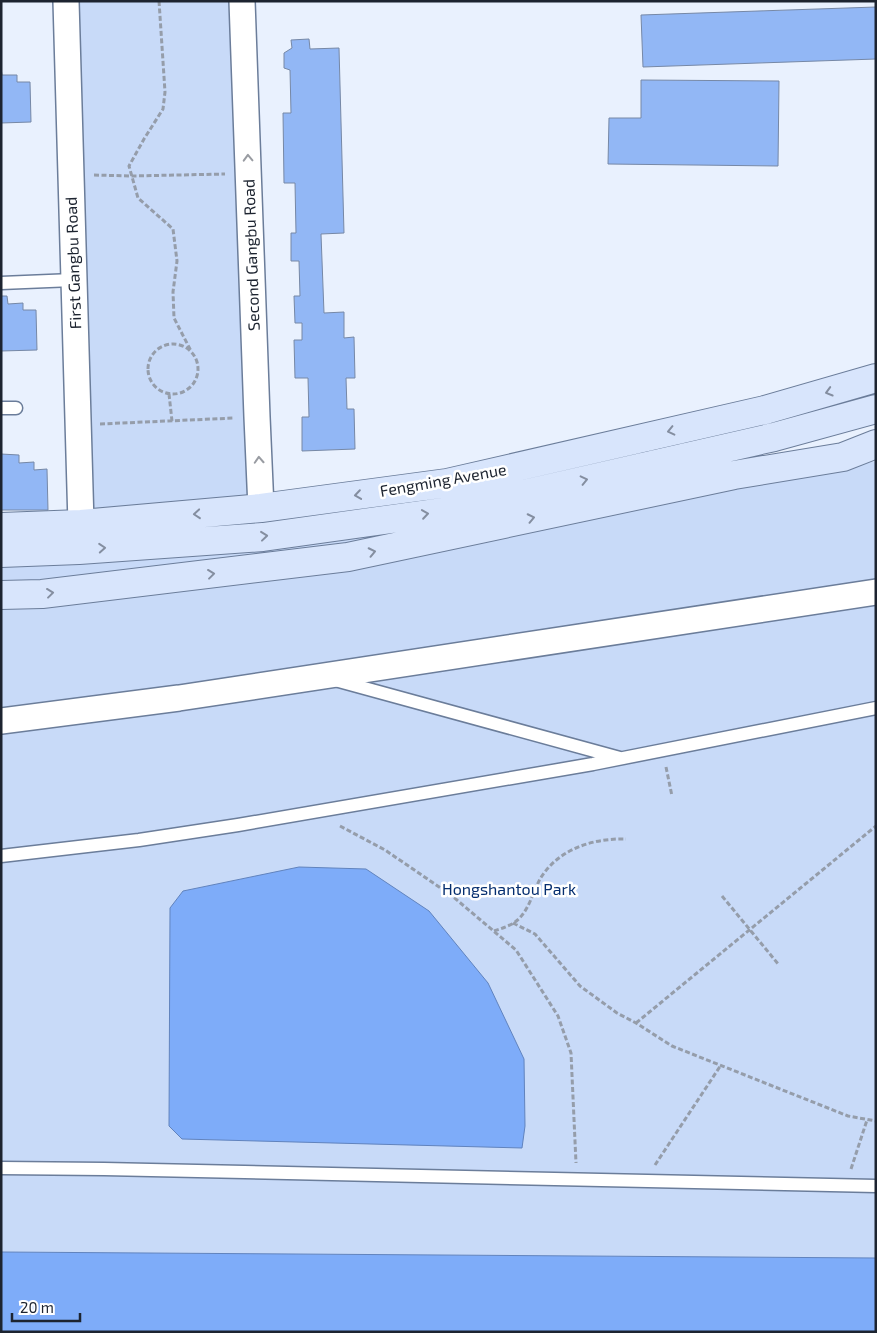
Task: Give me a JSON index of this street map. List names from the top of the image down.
{
  "streets": {
    "main road": ["Fengming Avenue"],
    "street": ["Second Gangbu Road", "First Gangbu Road"]
  },
  "crossings": [
    ["Second Gangbu Road", "Fengming Avenue"],
    ["First Gangbu Road", "Fengming Avenue"]
  ],
  "one_way": ["Second Gangbu Road"],
  "parks": ["Hongshantou Park"],
  "scale_bar": "20 m"
}
